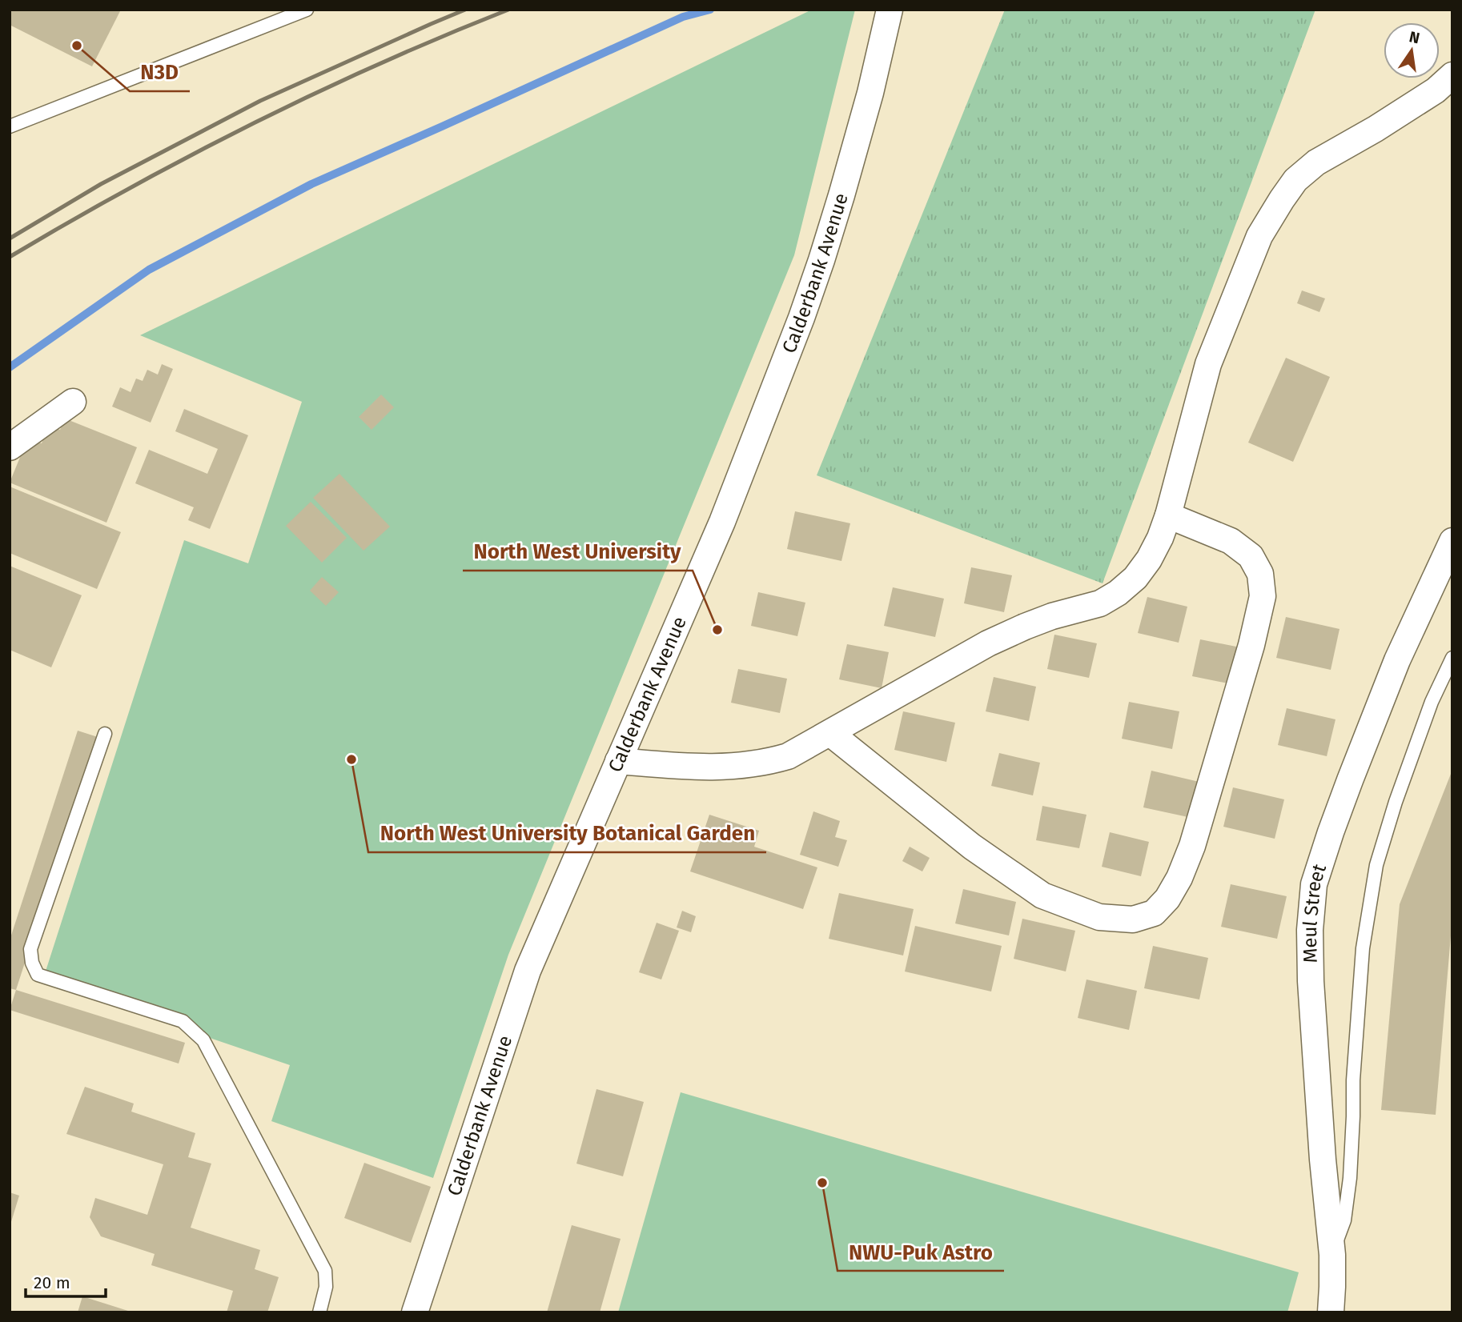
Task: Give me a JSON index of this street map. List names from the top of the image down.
{
  "streets": {
    "street": ["Calderbank Avenue", "Meul Street"]
  },
  "places": [
    "N3D",
    "North West University",
    "North West University Botanical Garden",
    "NWU-Puk Astro"
  ],
  "scale_bar": "20 m",
  "north": "top"
}
